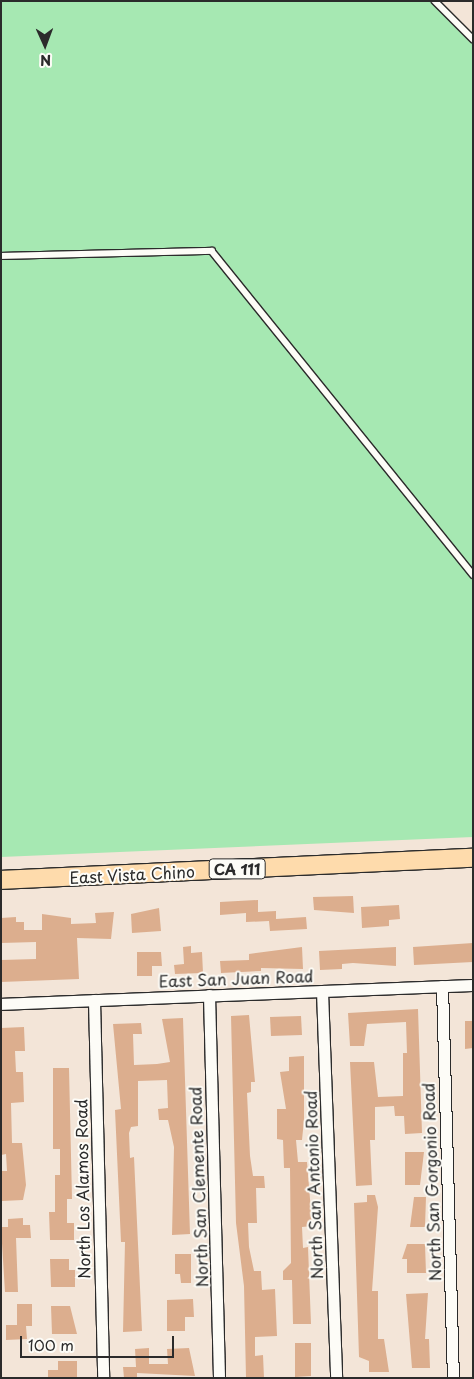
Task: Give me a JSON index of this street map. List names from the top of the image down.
{
  "streets": {
    "main road": ["CA 111", "East Vista Chino"],
    "street": [
      "East San Juan Road",
      "North San Gorgonio Road",
      "North San Antonio Road",
      "North San Clemente Road",
      "North Los Alamos Road"
    ]
  },
  "crossings": [
    ["East San Juan Road", "North San Gorgonio Road"],
    ["East San Juan Road", "North San Antonio Road"],
    ["East San Juan Road", "North San Clemente Road"],
    ["East San Juan Road", "North Los Alamos Road"]
  ],
  "scale_bar": "100 m",
  "north": "bottom"
}
